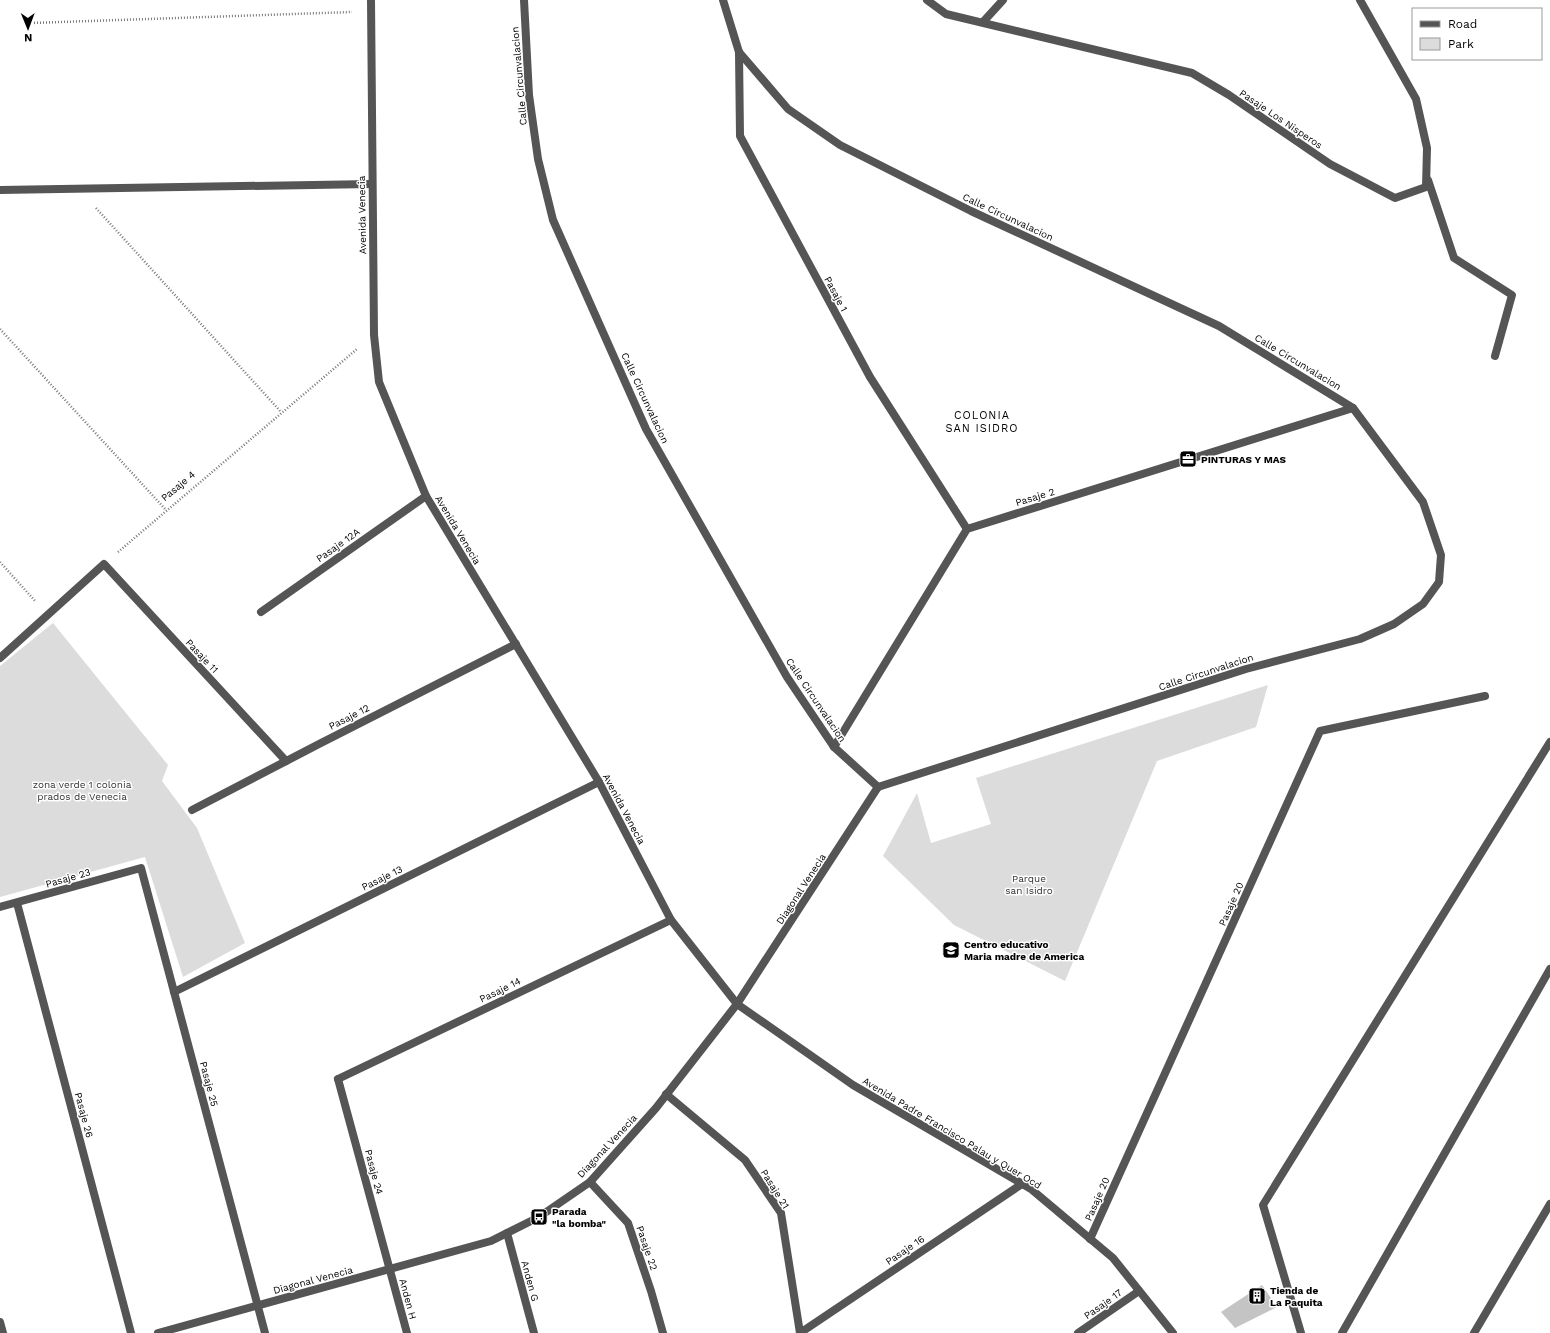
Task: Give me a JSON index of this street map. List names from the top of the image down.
{
  "streets": {
    "street": [
      "Calle Circunvalacion",
      "Pasaje Los Nisperos",
      "Avenida Venecia",
      "Pasaje 1",
      "Pasaje 2",
      "Pasaje 12A",
      "Pasaje 11",
      "Pasaje 12",
      "Pasaje 23",
      "Pasaje 13",
      "Diagonal Venecia",
      "Pasaje 20",
      "Pasaje 14",
      "Pasaje 25",
      "Pasaje 26",
      "Avenida Padre Francisco Palau y Quer Ocd",
      "Pasaje 24",
      "Pasaje 21",
      "Pasaje 22",
      "Pasaje 16",
      "Anden G",
      "Anden H",
      "Pasaje 17"
    ],
    "path": ["Pasaje 4"]
  },
  "crossings": [
    ["Calle Circunvalacion", "Pasaje 1"],
    ["Calle Circunvalacion", "Pasaje 2"],
    ["Calle Circunvalacion", "Diagonal Venecia"],
    ["Avenida Venecia", "Pasaje 4"],
    ["Avenida Venecia", "Pasaje 12A"],
    ["Avenida Venecia", "Pasaje 12"],
    ["Avenida Venecia", "Pasaje 13"],
    ["Avenida Venecia", "Diagonal Venecia"],
    ["Avenida Venecia", "Pasaje 14"],
    ["Avenida Venecia", "Avenida Padre Francisco Palau y Quer Ocd"],
    ["Pasaje 1", "Pasaje 2"],
    ["Pasaje 4", "Pasaje 11"],
    ["Pasaje 11", "Pasaje 12"],
    ["Pasaje 23", "Pasaje 25"],
    ["Pasaje 23", "Pasaje 26"],
    ["Pasaje 13", "Pasaje 25"],
    ["Diagonal Venecia", "Pasaje 25"],
    ["Diagonal Venecia", "Avenida Padre Francisco Palau y Quer Ocd"],
    ["Diagonal Venecia", "Pasaje 24"],
    ["Diagonal Venecia", "Pasaje 21"],
    ["Diagonal Venecia", "Pasaje 22"],
    ["Diagonal Venecia", "Anden G"],
    ["Diagonal Venecia", "Anden H"],
    ["Pasaje 20", "Avenida Padre Francisco Palau y Quer Ocd"],
    ["Pasaje 14", "Pasaje 24"],
    ["Avenida Padre Francisco Palau y Quer Ocd", "Pasaje 16"],
    ["Avenida Padre Francisco Palau y Quer Ocd", "Pasaje 17"],
    ["Pasaje 24", "Anden H"],
    ["Pasaje 21", "Pasaje 16"]
  ],
  "districts": ["COLONIA SAN ISIDRO"],
  "parks": ["zona verde 1 colonia prados de Venecia", "Parque san Isidro"],
  "places": {
    "office": ["PINTURAS Y MAS"],
    "school or university": ["Centro educativo Maria madre de America"],
    "bus stop": ["Parada \"la bomba\""],
    "building": ["Tienda de La Paquita"]
  },
  "legend": ["Road", "Park"],
  "north": "bottom"
}
